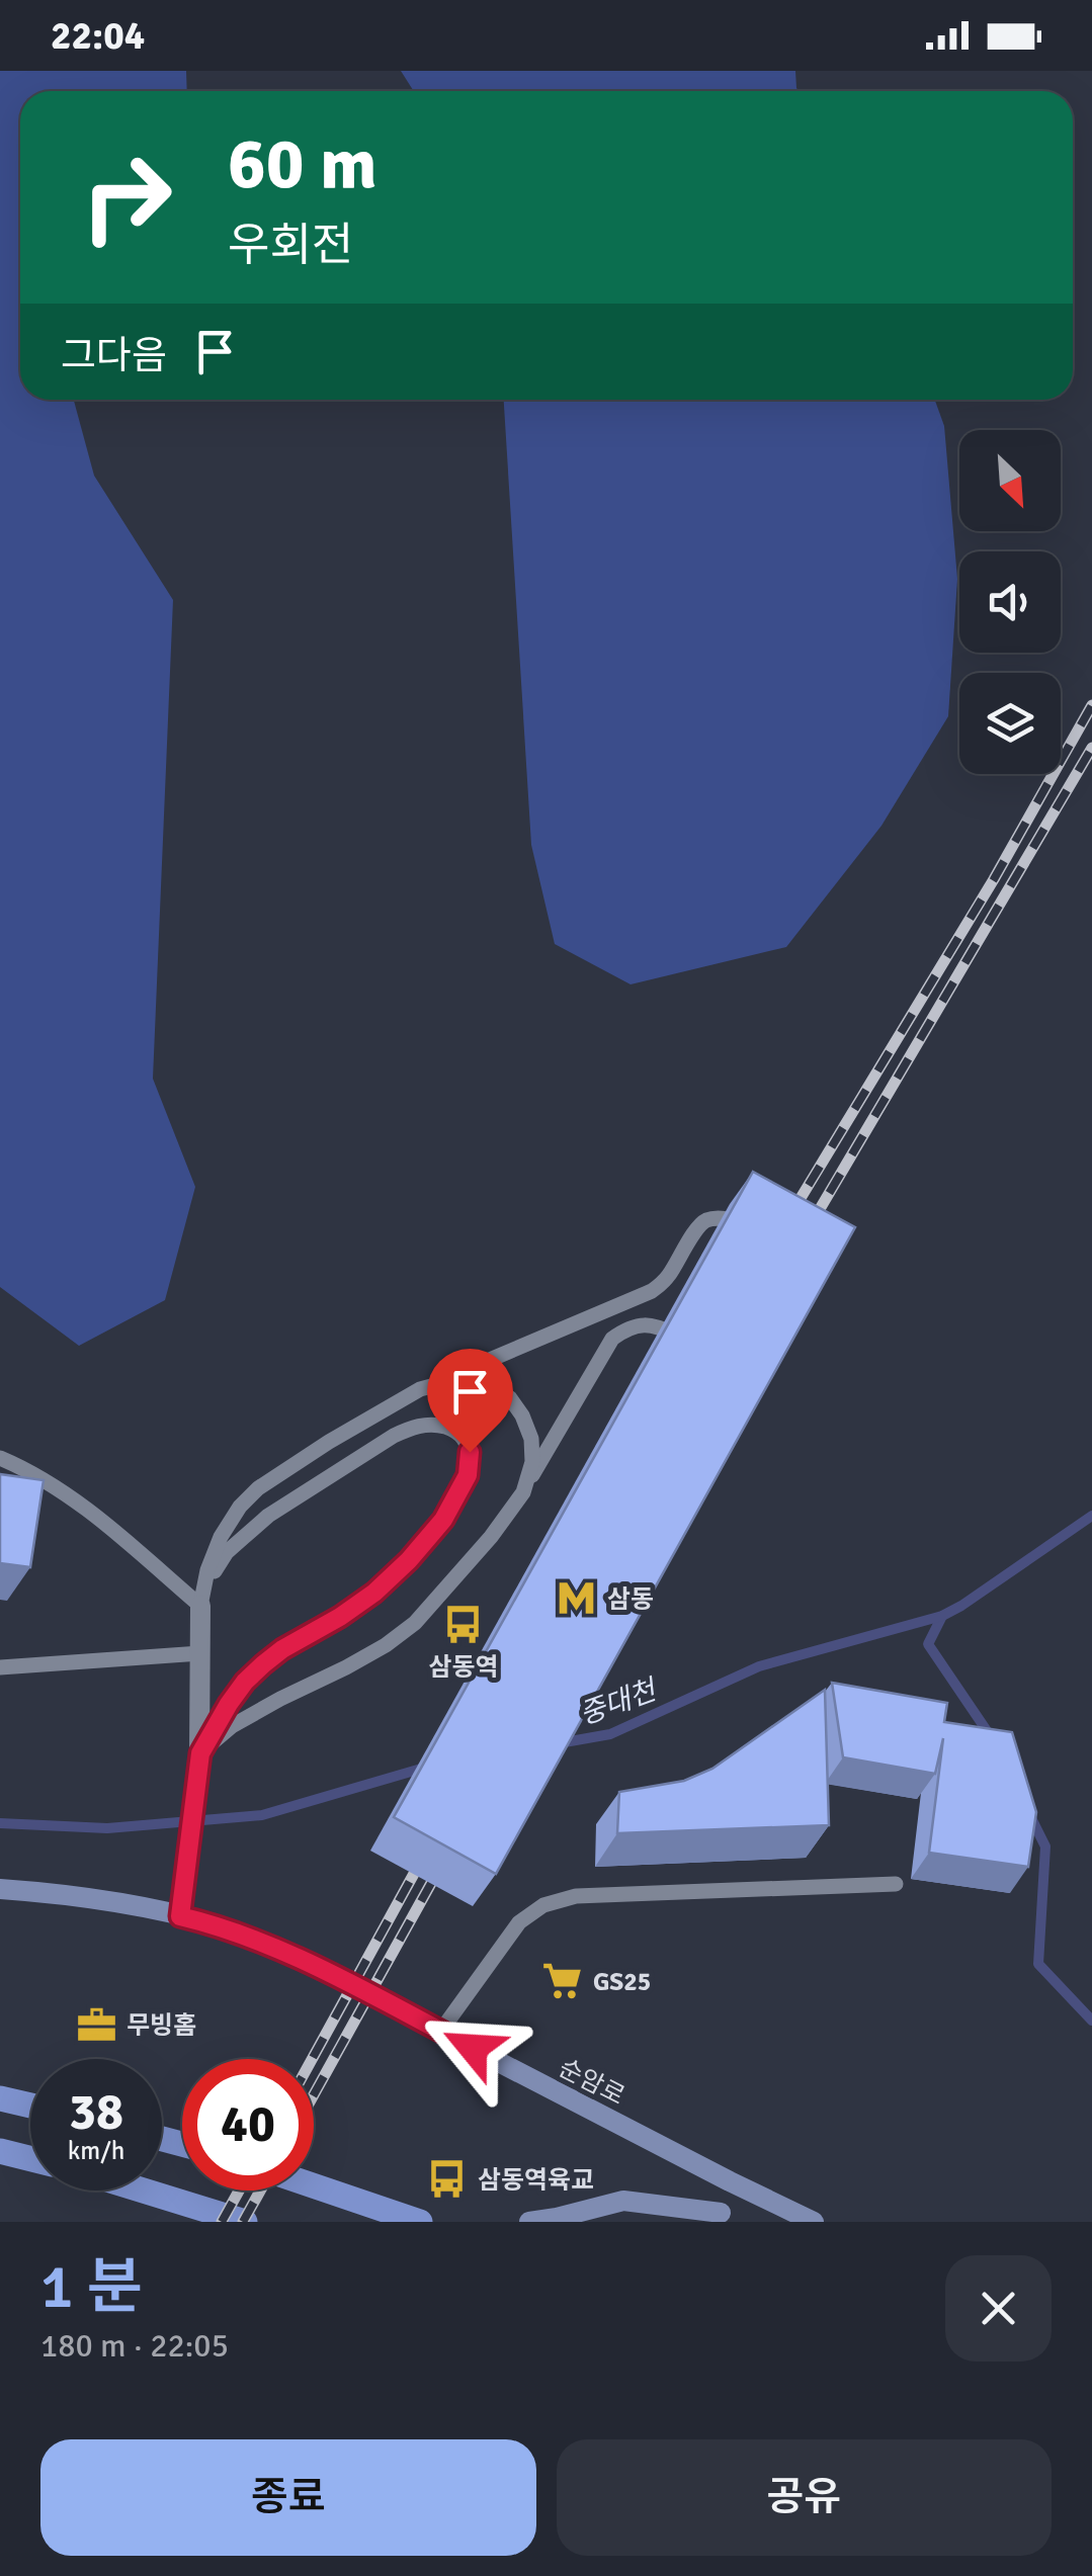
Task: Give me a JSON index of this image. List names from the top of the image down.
{
  "streets": {
    "street": ["순암로"]
  },
  "water": ["중대천"],
  "places": {
    "metro station": ["삼동"],
    "bus stop": ["삼동역", "삼동역육교"],
    "supermarket": ["GS25"],
    "office": ["무빙홈"]
  },
  "north": "bottom right",
  "page": {
    "status": "22:04",
    "turn": ["60 m", "우회전"],
    "then": "그다음",
    "speed": "38 km/h",
    "limit": "40",
    "heading": ["1 분", "180 m · 22:05"],
    "buttons": ["종료", "공유"]
  }
}
